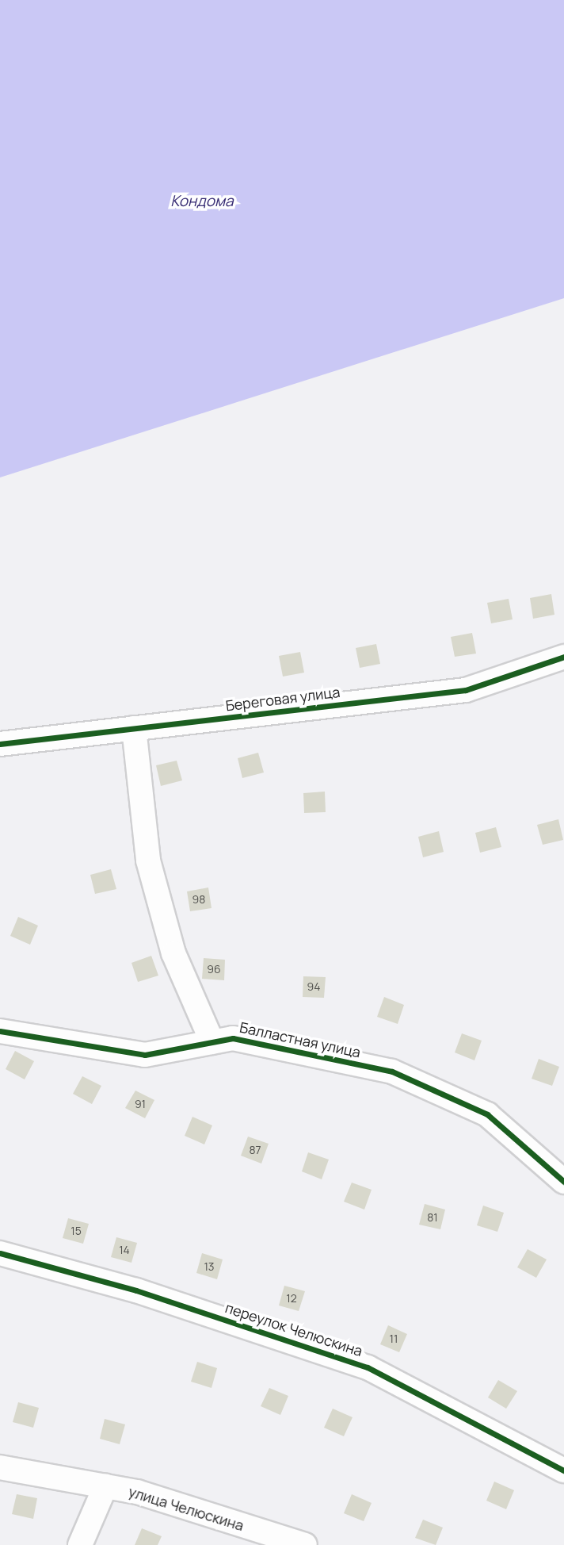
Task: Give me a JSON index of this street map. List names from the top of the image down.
{
  "streets": {
    "street": [
      "Береговая улица",
      "Балластная улица",
      "переулок Челюскина",
      "улица Челюскина"
    ]
  },
  "water": ["Кондома"],
  "house_numbers": [
    "98",
    "96",
    "94",
    "91",
    "87",
    "81",
    "15",
    "14",
    "13",
    "12",
    "11"
  ]
}
